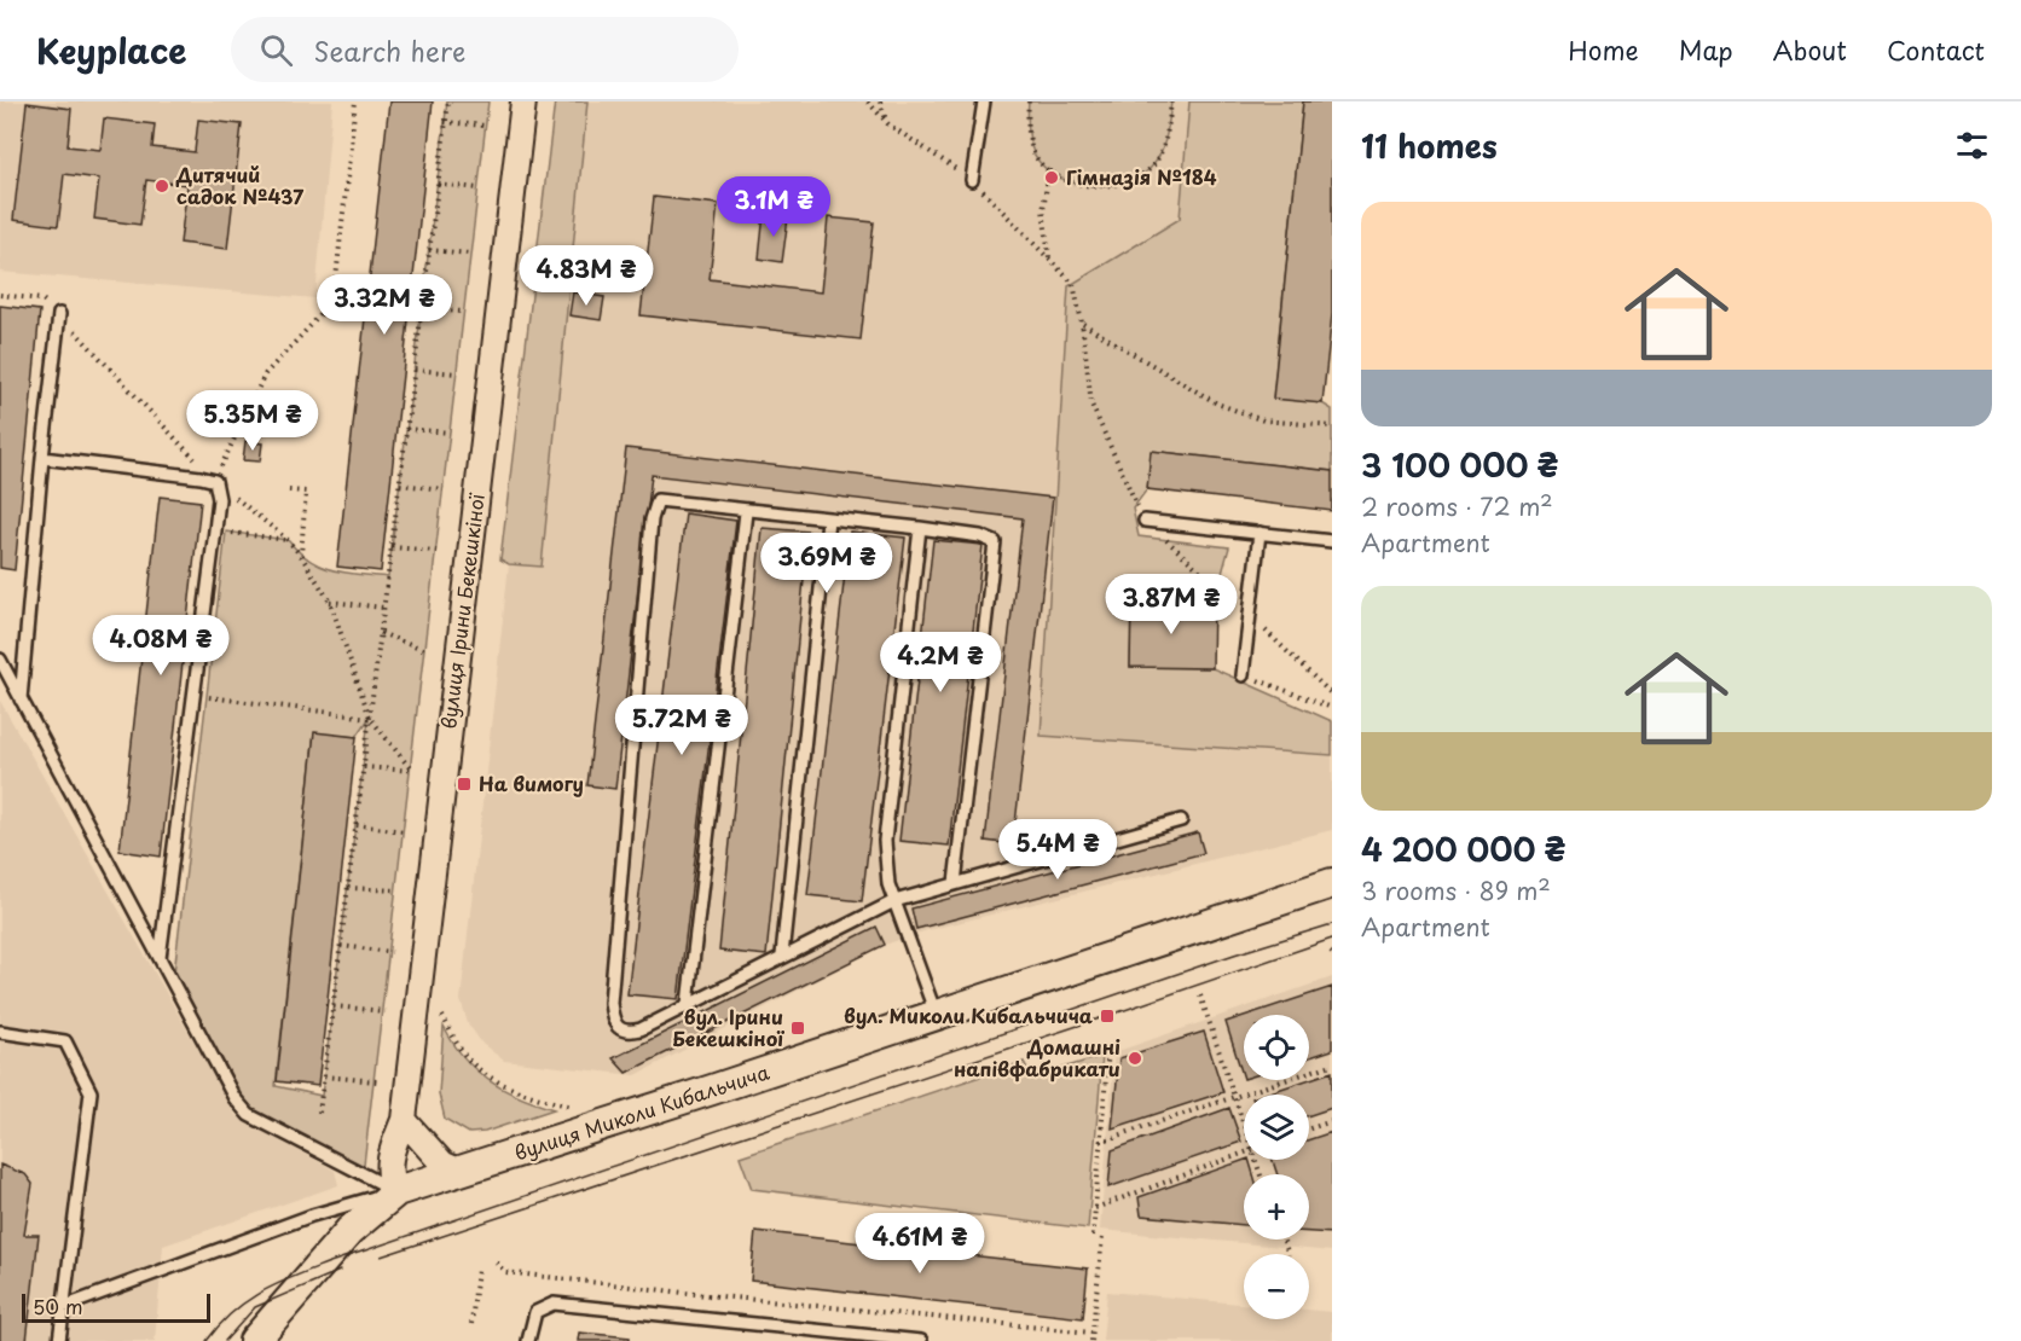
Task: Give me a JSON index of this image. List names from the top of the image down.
{
  "streets": {
    "street": ["вулиця Ірини Бекешкіної", "вулиця Миколи Кибальчича"]
  },
  "places": {
    "other": ["Гімназія №184", "Дитячий садок №437", "Домашні напівфабрикати"],
    "transit": ["На вимогу", "вул. Миколи Кибальчича", "вул. Ірини Бекешкіної"]
  },
  "scale_bar": "50 m",
  "page": {
    "header": "Keyplace",
    "search": "Search here",
    "nav": [
      "Home",
      "Map",
      "About",
      "Contact"
    ],
    "heading": "11 homes",
    "price": [
      "3.1M ₴",
      "4.83M ₴",
      "3.32M ₴",
      "5.35M ₴",
      "3.69M ₴",
      "3.87M ₴",
      "4.08M ₴",
      "4.2M ₴",
      "5.72M ₴",
      "5.4M ₴",
      "4.61M ₴"
    ],
    "list": [
      {
        "name": "3 100 000 ₴",
        "note": "2 rooms · 72 m² · Apartment"
      },
      {
        "name": "4 200 000 ₴",
        "note": "3 rooms · 89 m² · Apartment"
      }
    ],
    "map_buttons": ["+", "−"],
    "scale": "50 m"
  }
}
